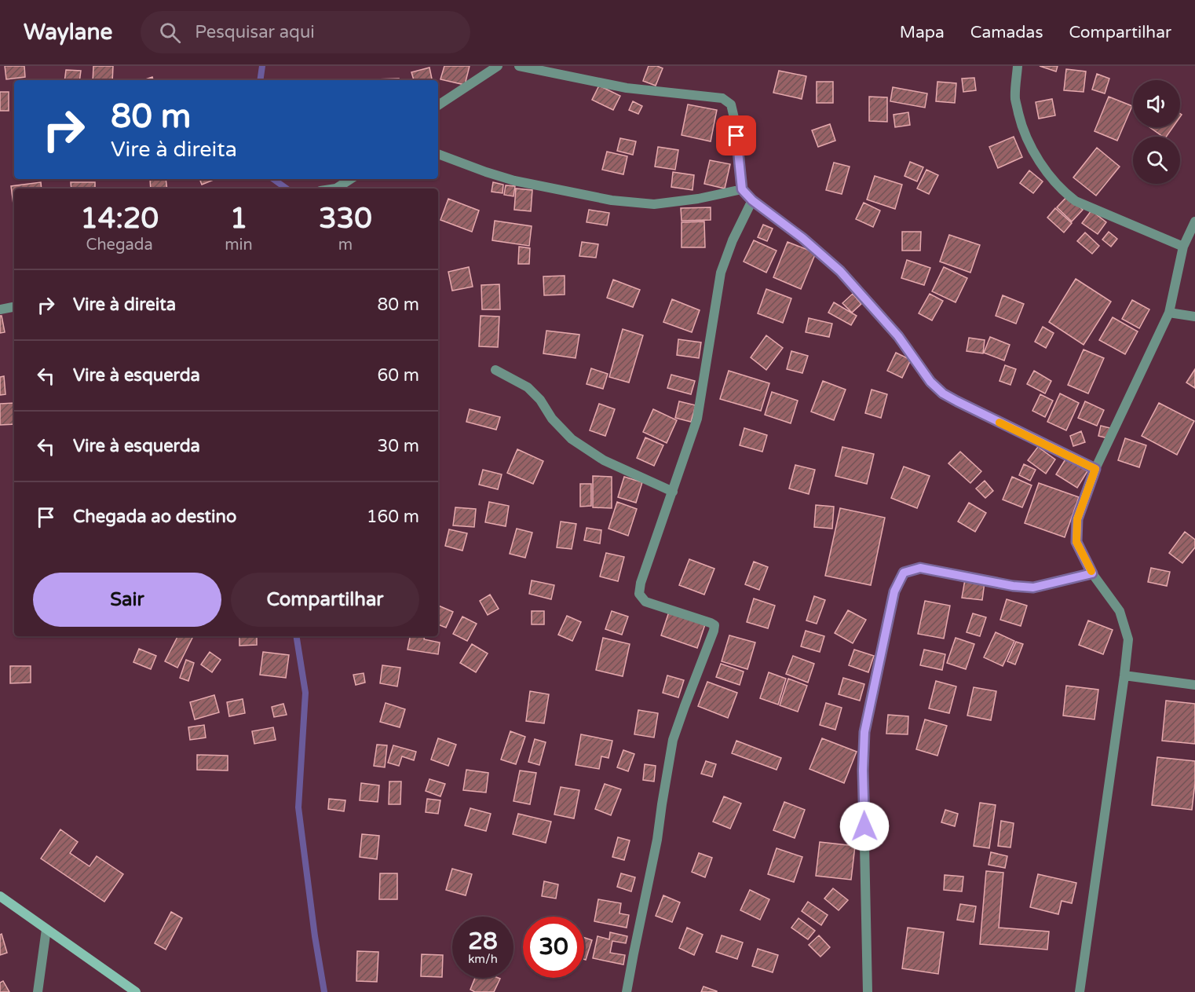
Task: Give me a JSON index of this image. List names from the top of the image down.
{
  "page": {
    "header": "Waylane",
    "search": "Pesquisar aqui",
    "nav": ["Mapa", "Camadas", "Compartilhar"],
    "turn": ["80 m", "Vire à direita"],
    "eta": [
      "14:20",
      "Chegada",
      "1",
      "min",
      "330",
      "m"
    ],
    "list": [
      {
        "name": "Vire à direita",
        "value": "80 m"
      },
      {
        "name": "Vire à esquerda",
        "value": "60 m"
      },
      {
        "name": "Vire à esquerda",
        "value": "30 m"
      },
      {
        "name": "Chegada ao destino",
        "value": "160 m"
      }
    ],
    "buttons": ["Sair", "Compartilhar"],
    "speed": "28 km/h",
    "limit": "30"
  }
}
